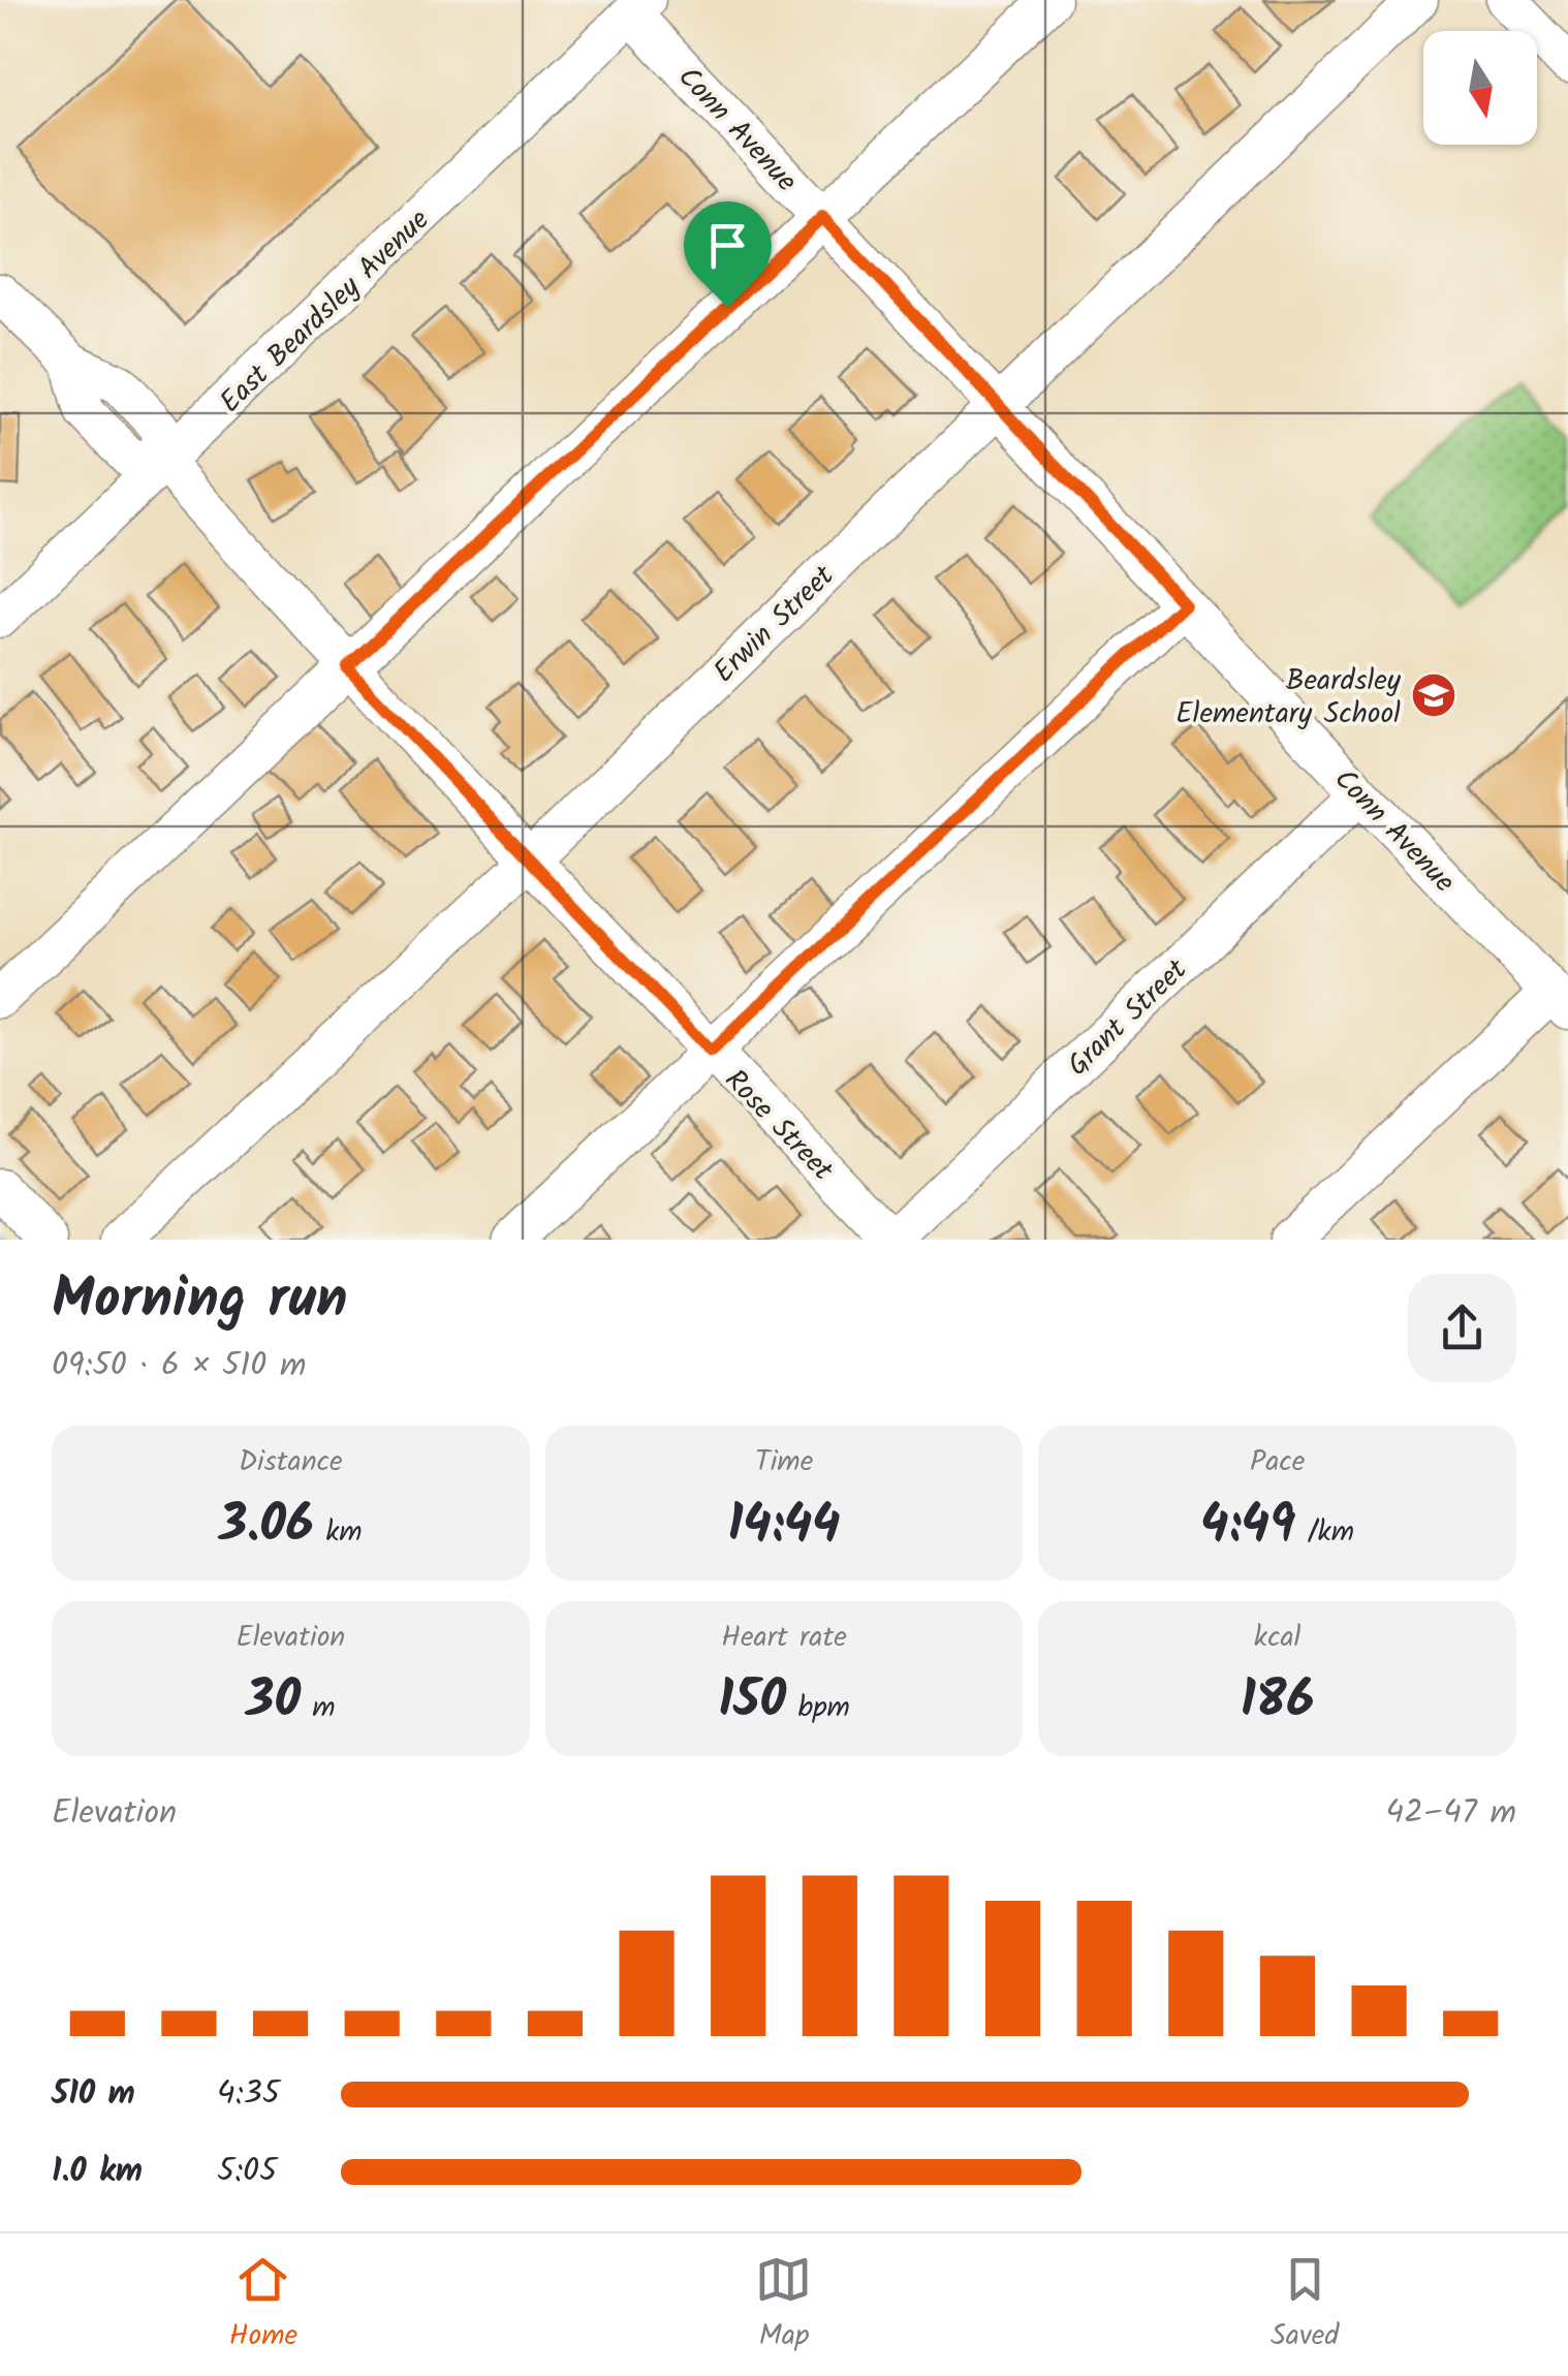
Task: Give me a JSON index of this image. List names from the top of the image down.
{
  "streets": {
    "street": [
      "Conn Avenue",
      "East Beardsley Avenue",
      "Erwin Street",
      "Grant Street",
      "Rose Street"
    ]
  },
  "crossings": [
    ["Conn Avenue", "East Beardsley Avenue"],
    ["Conn Avenue", "Erwin Street"],
    ["Conn Avenue", "Grant Street"],
    ["East Beardsley Avenue", "Rose Street"],
    ["Erwin Street", "Rose Street"],
    ["Grant Street", "Rose Street"]
  ],
  "places": {
    "school or university": ["Beardsley Elementary School"]
  },
  "north": "bottom",
  "page": {
    "heading": ["Morning run", "09:50 · 6 × 510 m"],
    "stats": [
      ["Distance", "3.06 km"],
      ["Time", "14:44"],
      ["Pace", "4:49 /km"],
      ["Elevation", "30 m"],
      ["Heart rate", "150 bpm"],
      ["kcal", "186"]
    ],
    "chart": ["Elevation", "42–47 m"],
    "list": [
      {
        "name": "510 m",
        "note": "4:35"
      },
      {
        "name": "1.0 km",
        "note": "5:05"
      }
    ],
    "tabs": ["Home", "Map", "Saved"]
  }
}
